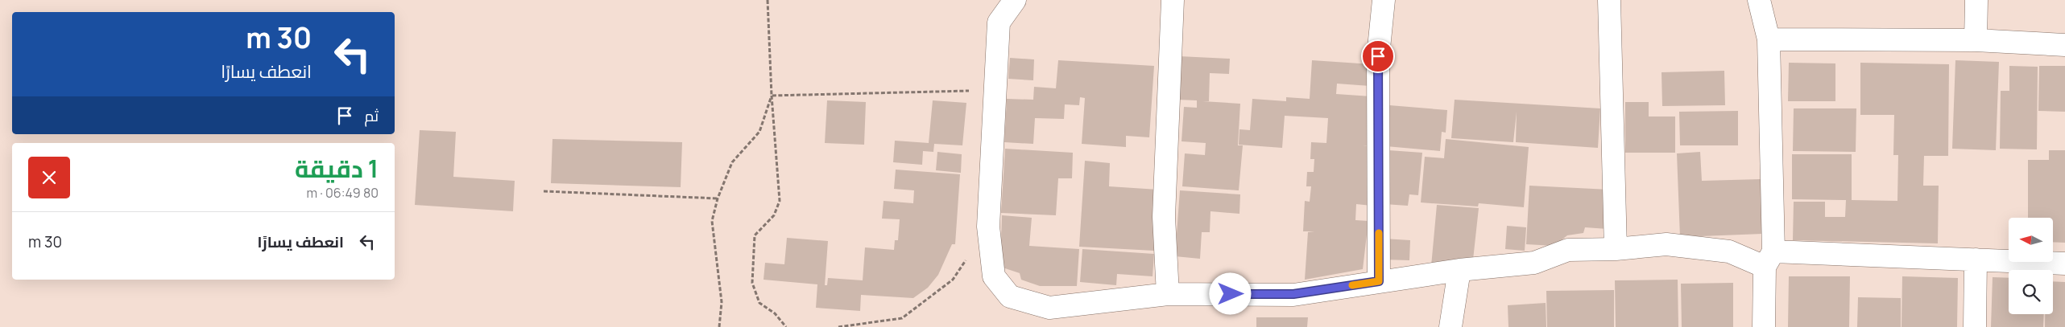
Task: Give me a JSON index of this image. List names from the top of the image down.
{
  "north": "left",
  "page": {
    "turn": ["30 m", "انعطف يسارًا"],
    "then": "ثم",
    "heading": ["1 دقيقة", "80 m · 06:49"],
    "list": [
      {
        "name": "انعطف يسارًا",
        "value": "30 m"
      }
    ]
  }
}
